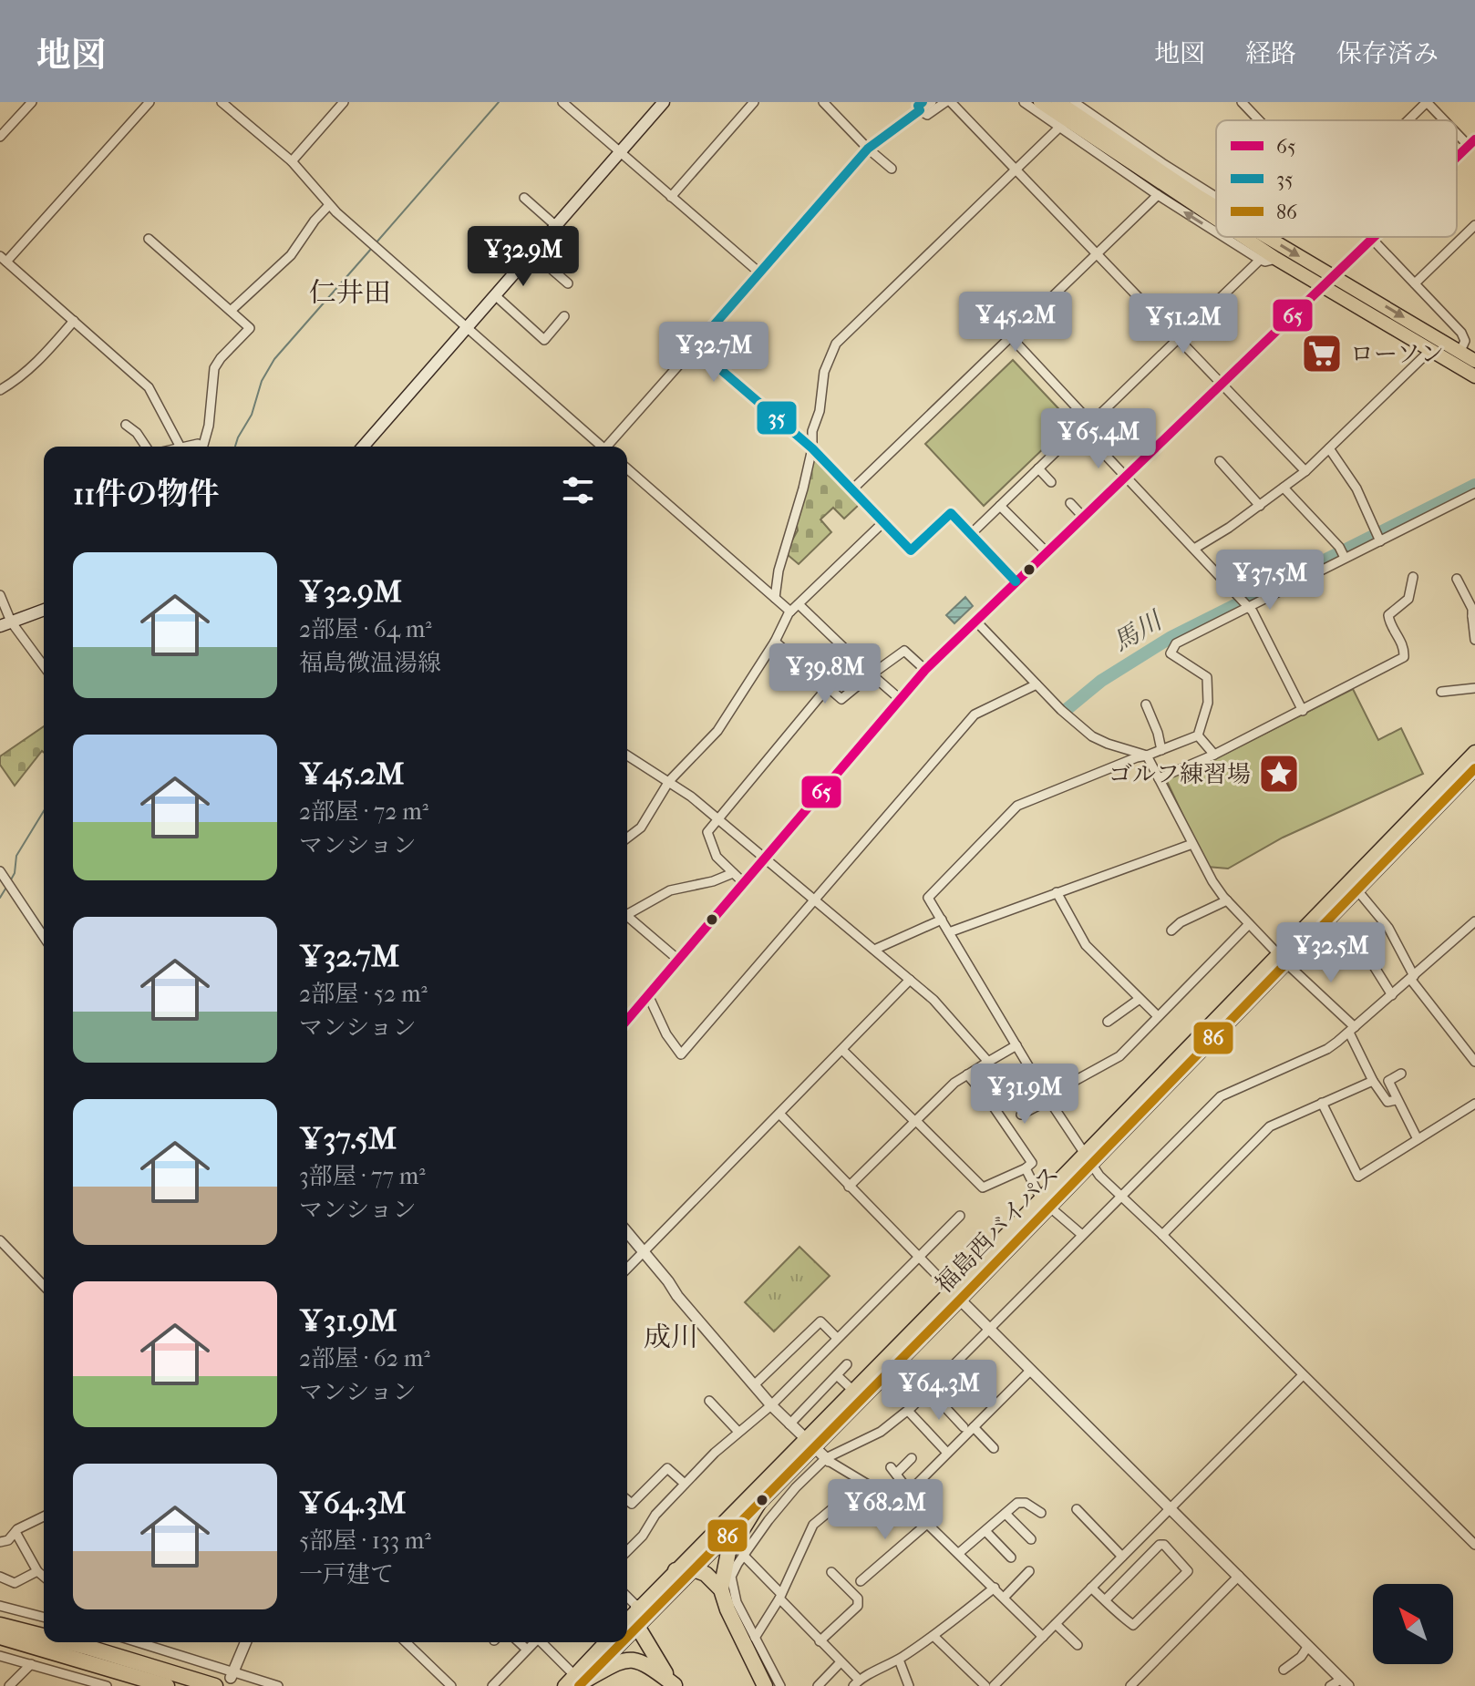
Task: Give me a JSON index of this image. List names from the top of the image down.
{
  "streets": {
    "highway": ["福島西バイパス"]
  },
  "districts": ["仁井田", "成川"],
  "water": ["馬川"],
  "places": {
    "supermarket": ["ローソン"],
    "place": ["ゴルフ練習場"]
  },
  "lines": ["transit line 35", "transit line 65", "transit line 86"],
  "legend": ["65", "35", "86"],
  "north": "top left",
  "page": {
    "header": "地図",
    "nav": ["地図", "経路", "保存済み"],
    "price": [
      "¥32.9M",
      "¥45.2M",
      "¥51.2M",
      "¥32.7M",
      "¥65.4M",
      "¥37.5M",
      "¥39.8M",
      "¥32.5M",
      "¥31.9M",
      "¥64.3M",
      "¥68.2M"
    ],
    "heading": "11件の物件",
    "list": [
      {
        "name": "¥32.9M",
        "note": "2部屋 · 64 m² · 福島微温湯線"
      },
      {
        "name": "¥45.2M",
        "note": "2部屋 · 72 m² · マンション"
      },
      {
        "name": "¥32.7M",
        "note": "2部屋 · 52 m² · マンション"
      },
      {
        "name": "¥37.5M",
        "note": "3部屋 · 77 m² · マンション"
      },
      {
        "name": "¥31.9M",
        "note": "2部屋 · 62 m² · マンション"
      },
      {
        "name": "¥64.3M",
        "note": "5部屋 · 133 m² · 一戸建て"
      }
    ]
  }
}
